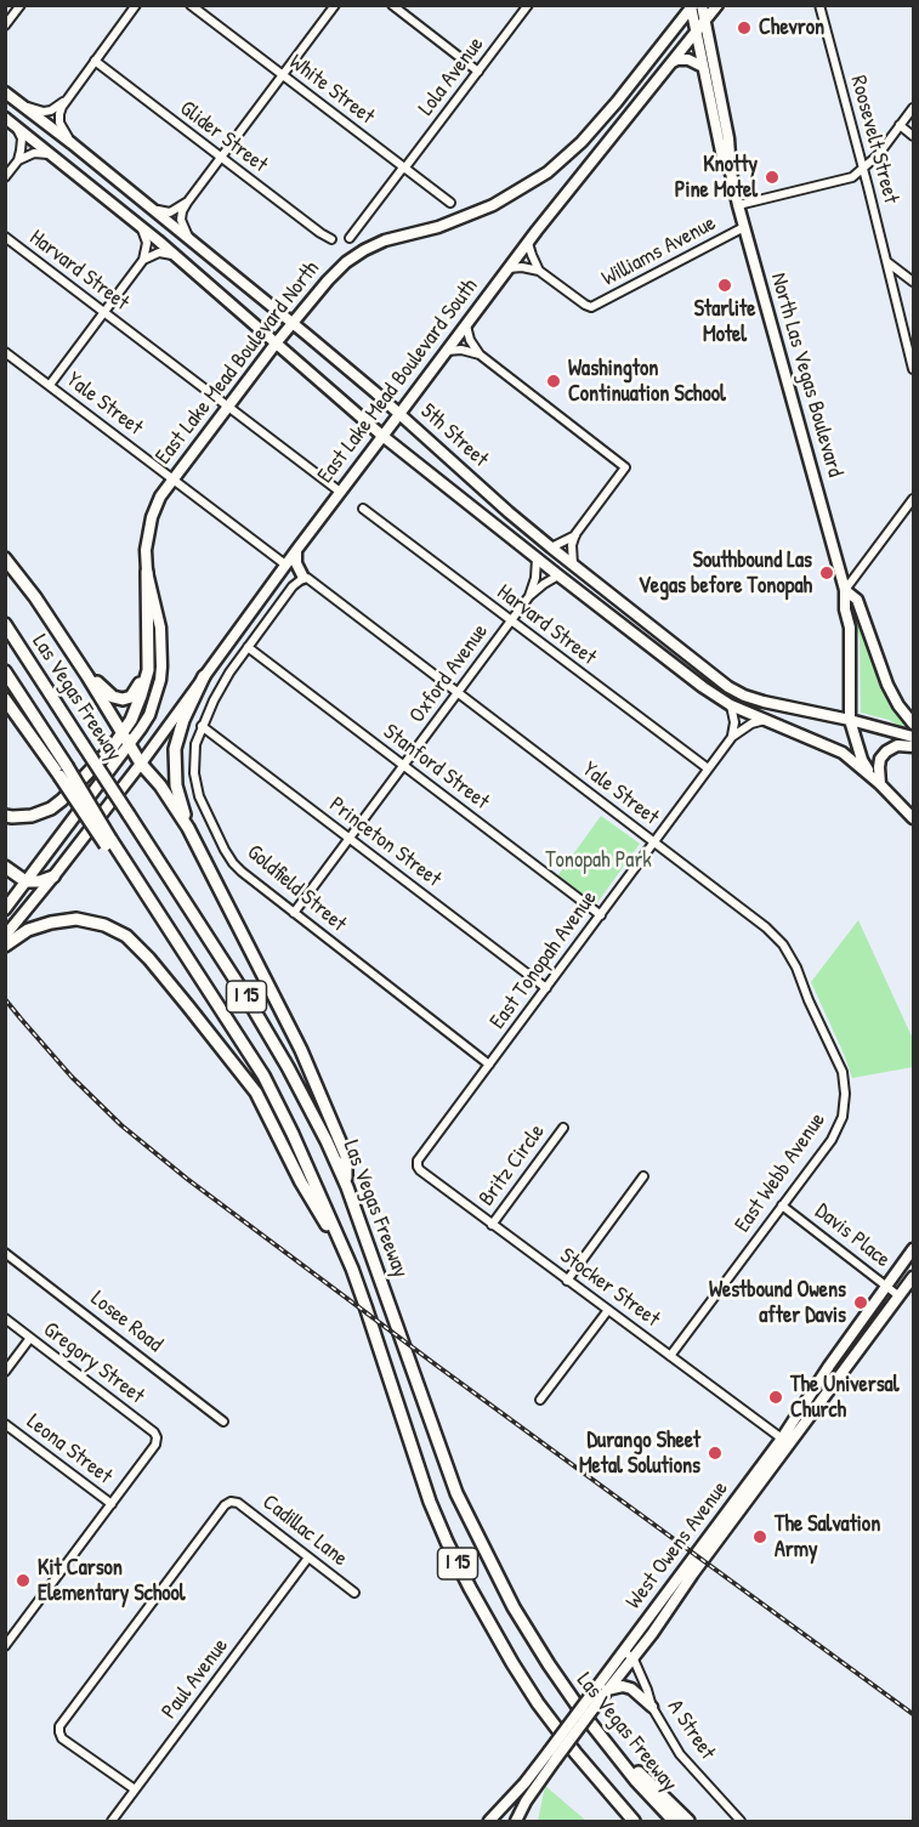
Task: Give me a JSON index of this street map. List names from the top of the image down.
{
  "streets": {
    "highway": ["Las Vegas Freeway", "I 15"],
    "main road": [
      "East Lake Mead Boulevard North",
      "North Las Vegas Boulevard",
      "East Lake Mead Boulevard South",
      "5th Street",
      "West Owens Avenue"
    ],
    "street": [
      "Lola Avenue",
      "White Street",
      "Glider Street",
      "Roosevelt Street",
      "Williams Avenue",
      "Harvard Street",
      "Yale Street",
      "Oxford Avenue",
      "Stanford Street",
      "Princeton Street",
      "Goldfield Street",
      "East Tonopah Avenue",
      "Britz Circle",
      "East Webb Avenue",
      "Davis Place",
      "Stocker Street",
      "Losee Road",
      "Gregory Street",
      "Leona Street",
      "Cadillac Lane",
      "Paul Avenue",
      "A Street"
    ]
  },
  "crossings": [
    ["Lola Avenue", "White Street"],
    ["Roosevelt Street", "Williams Avenue"],
    ["Williams Avenue", "North Las Vegas Boulevard"],
    ["Harvard Street", "East Lake Mead Boulevard North"],
    ["Harvard Street", "East Lake Mead Boulevard South"],
    ["Harvard Street", "Oxford Avenue"],
    ["Harvard Street", "East Tonopah Avenue"],
    ["East Lake Mead Boulevard North", "North Las Vegas Boulevard"],
    ["East Lake Mead Boulevard North", "Yale Street"],
    ["East Lake Mead Boulevard North", "5th Street"],
    ["North Las Vegas Boulevard", "East Lake Mead Boulevard South"],
    ["North Las Vegas Boulevard", "5th Street"],
    ["East Lake Mead Boulevard South", "Yale Street"],
    ["East Lake Mead Boulevard South", "5th Street"],
    ["Yale Street", "Oxford Avenue"],
    ["Yale Street", "Goldfield Street"],
    ["Yale Street", "East Tonopah Avenue"],
    ["Yale Street", "East Webb Avenue"],
    ["5th Street", "Oxford Avenue"],
    ["5th Street", "East Tonopah Avenue"],
    ["Oxford Avenue", "Stanford Street"],
    ["Oxford Avenue", "Princeton Street"],
    ["Oxford Avenue", "Goldfield Street"],
    ["Stanford Street", "Goldfield Street"],
    ["Stanford Street", "East Tonopah Avenue"],
    ["Princeton Street", "Goldfield Street"],
    ["Princeton Street", "East Tonopah Avenue"],
    ["Goldfield Street", "East Tonopah Avenue"],
    ["East Tonopah Avenue", "Stocker Street"],
    ["Britz Circle", "Stocker Street"],
    ["East Webb Avenue", "Davis Place"],
    ["East Webb Avenue", "Stocker Street"],
    ["Davis Place", "West Owens Avenue"],
    ["Stocker Street", "West Owens Avenue"],
    ["Gregory Street", "Leona Street"],
    ["Cadillac Lane", "Paul Avenue"],
    ["West Owens Avenue", "A Street"]
  ],
  "parks": ["Tonopah Park"],
  "places": [
    "Chevron",
    "Knotty Pine Motel",
    "Starlite Motel",
    "Washington Continuation School",
    "Southbound Las Vegas before Tonopah",
    "Westbound Owens after Davis",
    "The Universal Church",
    "Durango Sheet Metal Solutions",
    "The Salvation Army",
    "Kit Carson Elementary School"
  ]
}
